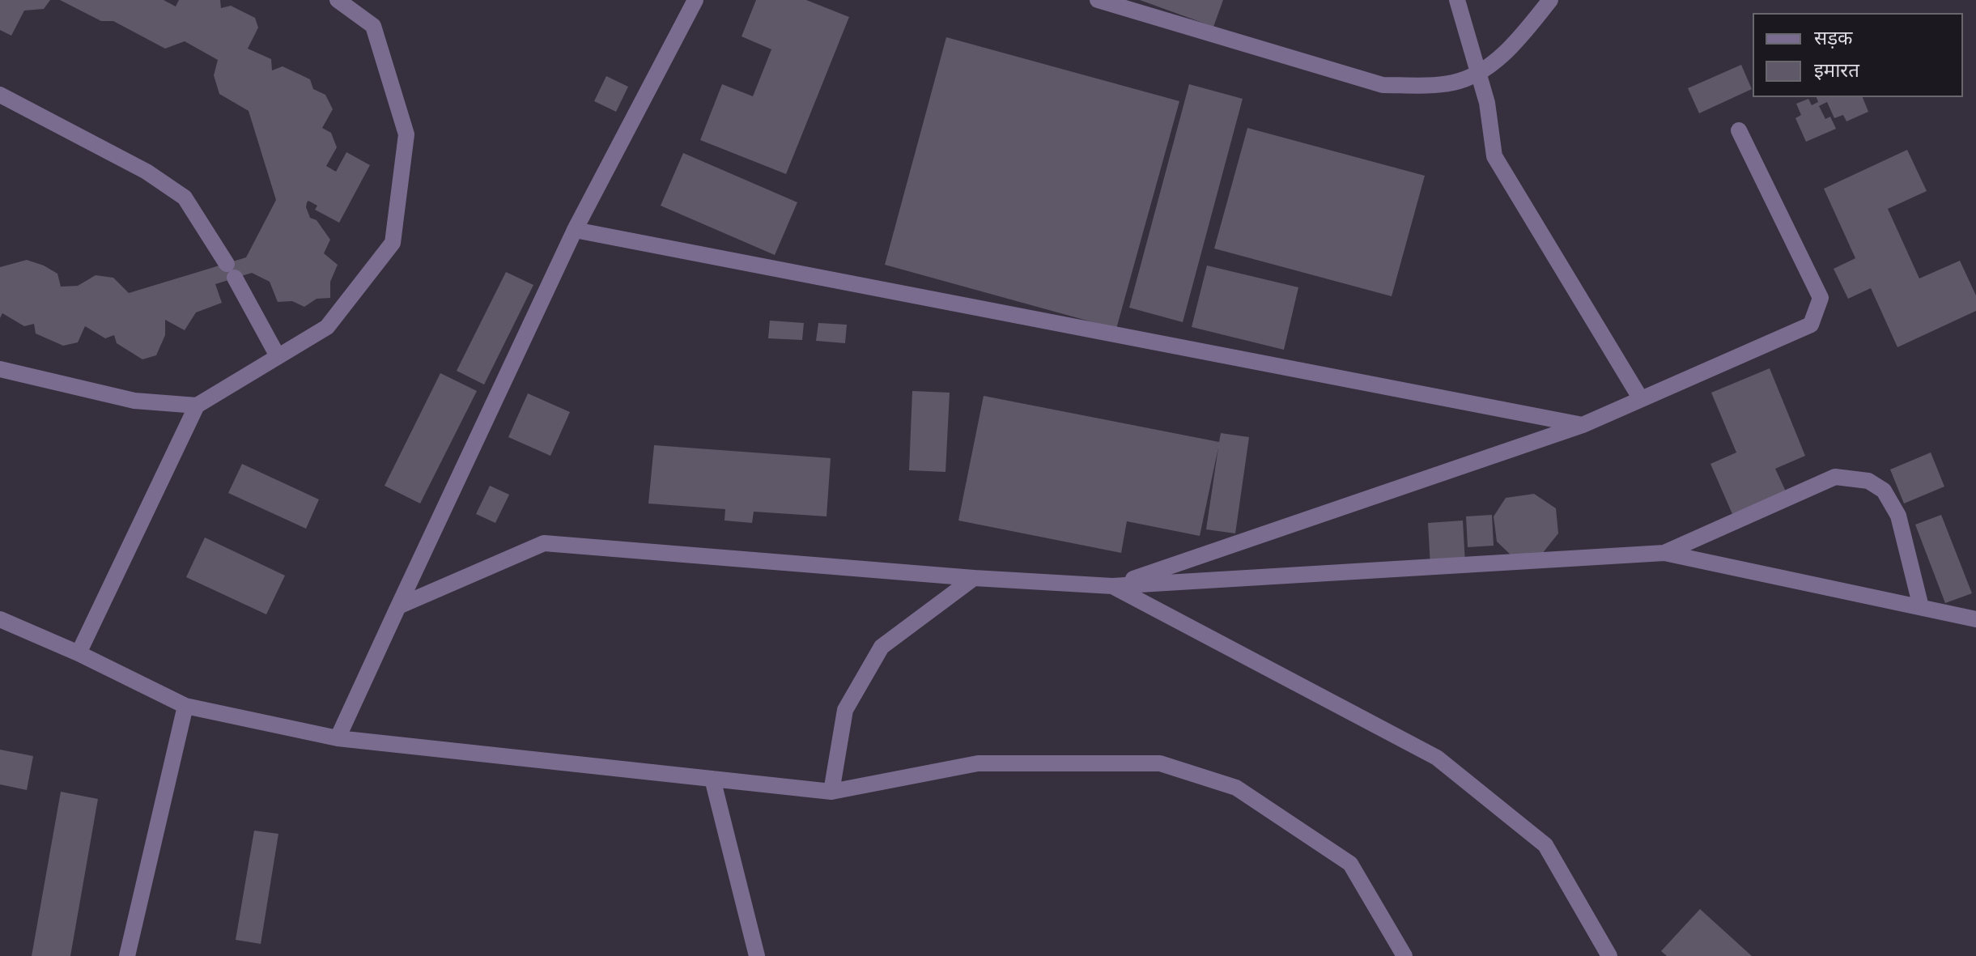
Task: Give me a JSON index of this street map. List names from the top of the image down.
{
  "legend": ["सड़क", "इमारत"]
}
